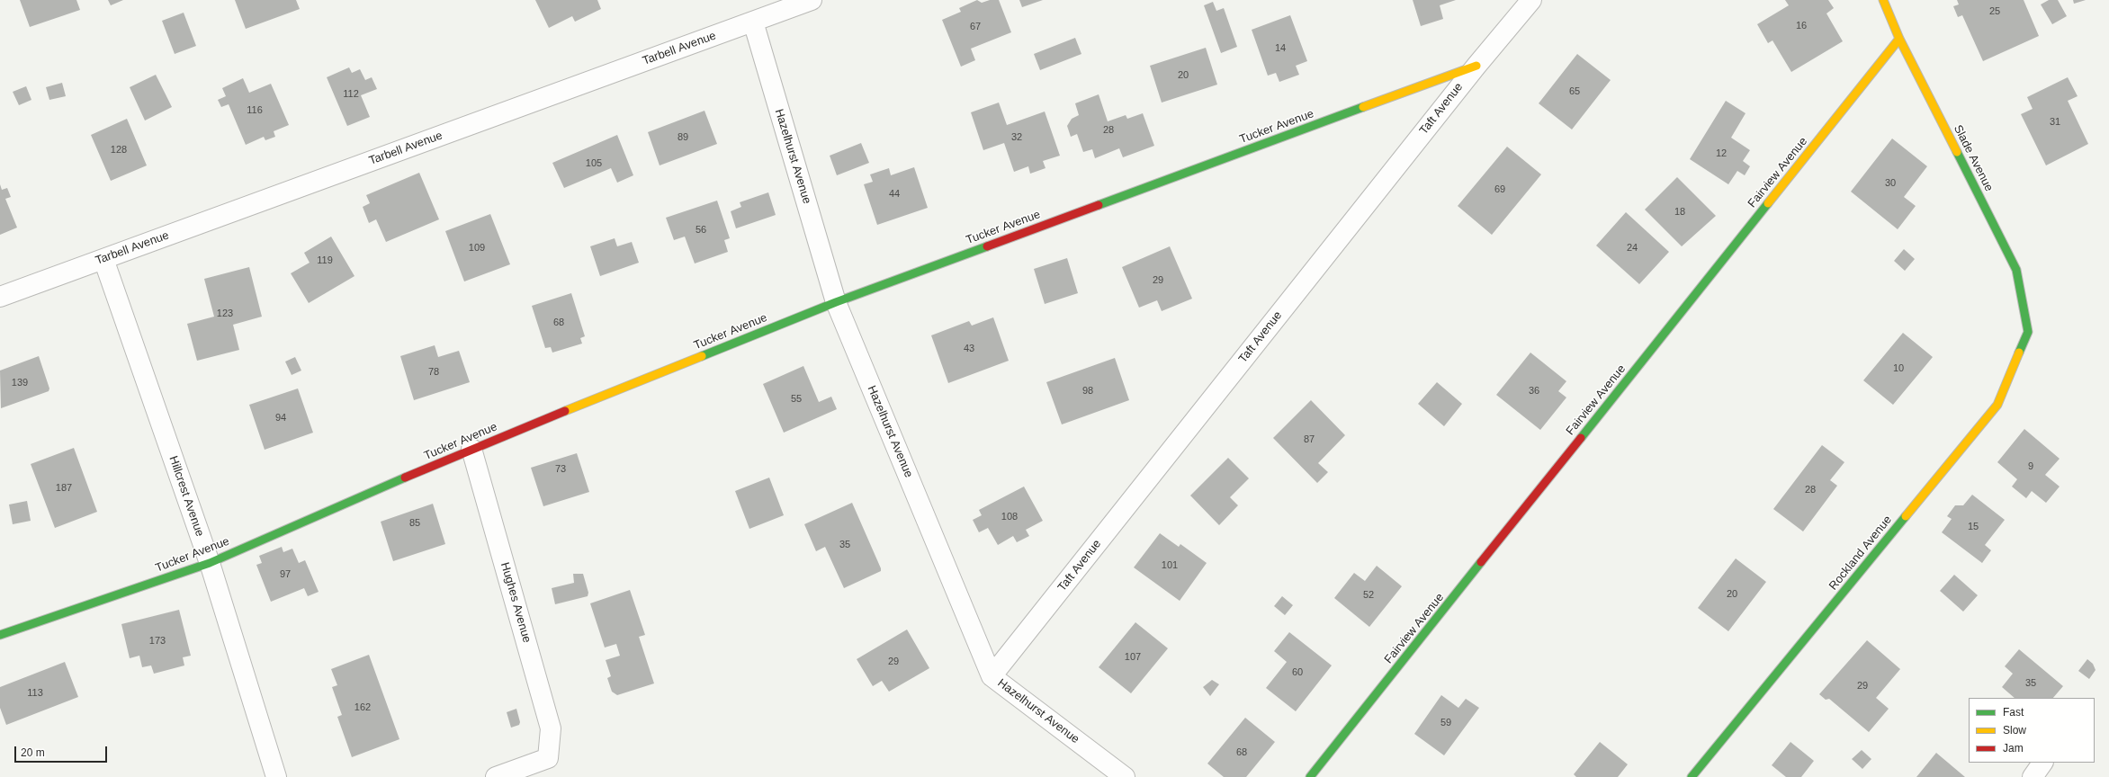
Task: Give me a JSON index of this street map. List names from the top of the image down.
{
  "streets": {
    "street": [
      "Tarbell Avenue",
      "Taft Avenue",
      "Tucker Avenue",
      "Hazelhurst Avenue",
      "Slade Avenue",
      "Fairview Avenue",
      "Hillcrest Avenue",
      "Rockland Avenue",
      "Hughes Avenue"
    ]
  },
  "crossings": [
    ["Tarbell Avenue", "Hazelhurst Avenue"],
    ["Tarbell Avenue", "Hillcrest Avenue"],
    ["Taft Avenue", "Tucker Avenue"],
    ["Taft Avenue", "Hazelhurst Avenue"],
    ["Tucker Avenue", "Hazelhurst Avenue"],
    ["Tucker Avenue", "Hillcrest Avenue"],
    ["Tucker Avenue", "Hughes Avenue"],
    ["Slade Avenue", "Fairview Avenue"],
    ["Slade Avenue", "Rockland Avenue"]
  ],
  "house_numbers": [
    "25",
    "16",
    "67",
    "14",
    "20",
    "65",
    "112",
    "116",
    "31",
    "28",
    "89",
    "32",
    "128",
    "12",
    "105",
    "30",
    "69",
    "44",
    "18",
    "56",
    "109",
    "24",
    "119",
    "29",
    "123",
    "68",
    "43",
    "10",
    "78",
    "139",
    "98",
    "36",
    "55",
    "94",
    "87",
    "9",
    "73",
    "187",
    "28",
    "108",
    "85",
    "15",
    "35",
    "101",
    "97",
    "20",
    "52",
    "173",
    "107",
    "29",
    "60",
    "35",
    "29",
    "113",
    "162",
    "59",
    "68"
  ],
  "legend": ["Fast", "Slow", "Jam"],
  "scale_bar": "20 m"
}
